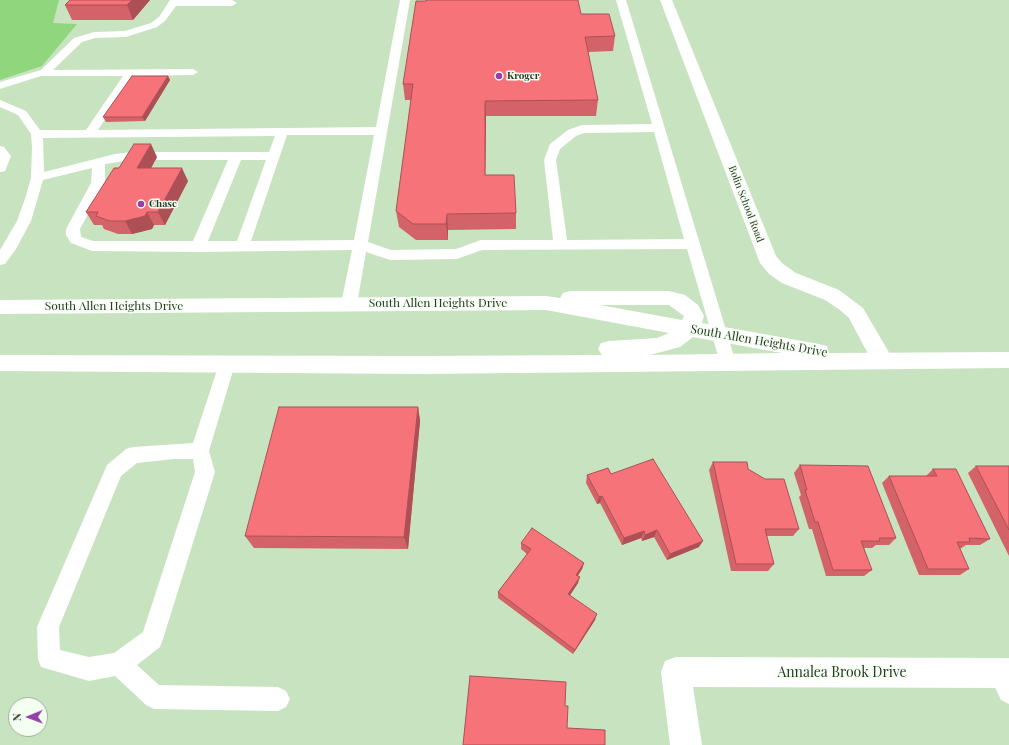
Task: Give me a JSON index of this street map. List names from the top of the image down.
{
  "streets": {
    "main road": ["Bolin School Road", "South Allen Heights Drive", "Annalea Brook Drive"]
  },
  "crossings": [
    ["Bolin School Road", "South Allen Heights Drive"]
  ],
  "places": ["Kroger", "Chase"],
  "north": "left"
}
